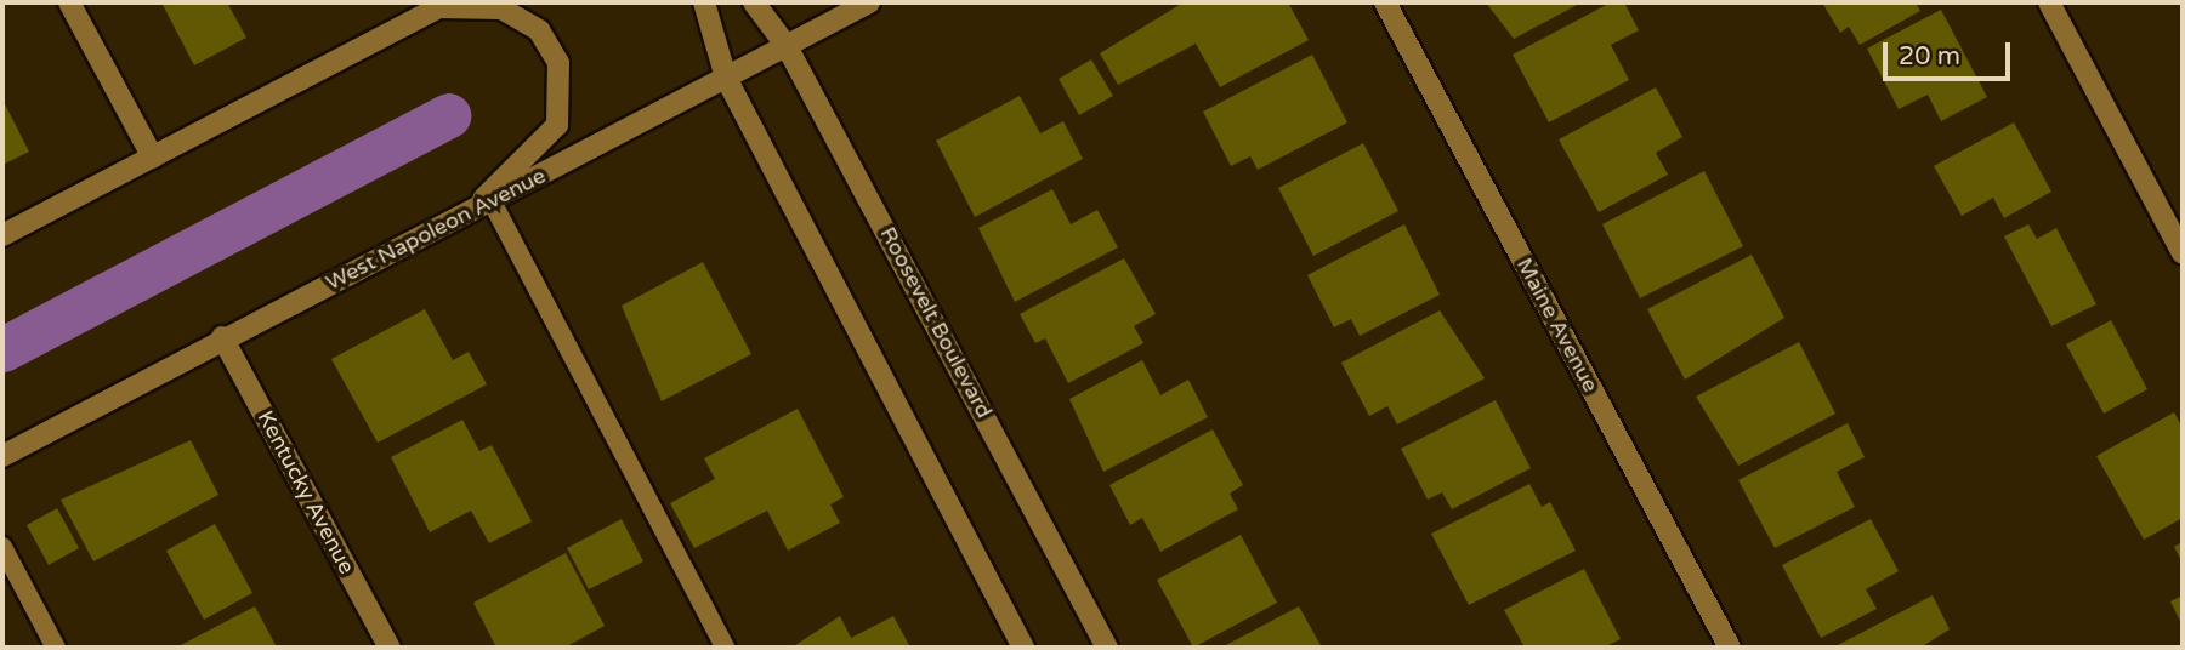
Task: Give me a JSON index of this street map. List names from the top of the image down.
{
  "streets": {
    "street": [
      "West Napoleon Avenue",
      "Roosevelt Boulevard",
      "Maine Avenue",
      "Kentucky Avenue"
    ]
  },
  "crossings": [
    ["West Napoleon Avenue", "Roosevelt Boulevard"],
    ["West Napoleon Avenue", "Kentucky Avenue"]
  ],
  "scale_bar": "20 m"
}
